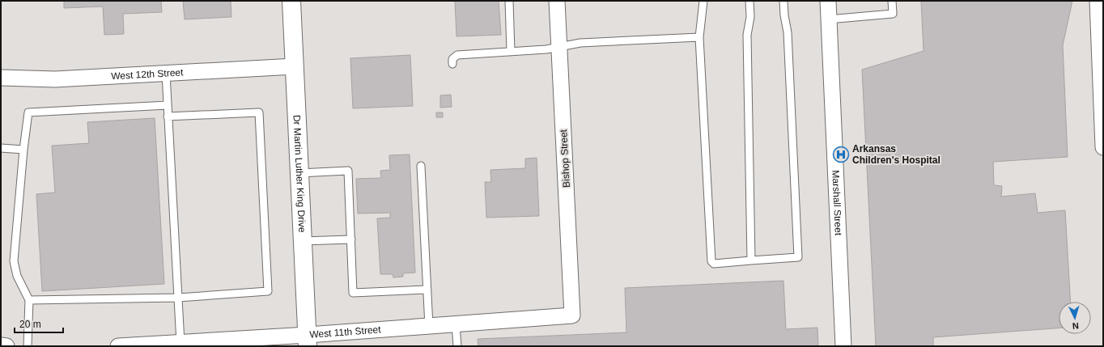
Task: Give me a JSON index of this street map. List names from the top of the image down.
{
  "streets": {
    "main road": ["Dr Martin Luther King Drive"],
    "street": [
      "West 12th Street",
      "Bishop Street",
      "Marshall Street",
      "West 11th Street"
    ]
  },
  "crossings": [
    ["West 12th Street", "Dr Martin Luther King Drive"],
    ["Bishop Street", "West 11th Street"],
    ["Dr Martin Luther King Drive", "West 11th Street"]
  ],
  "places": {
    "hospital": ["Arkansas Children's Hospital"]
  },
  "scale_bar": "20 m",
  "north": "bottom"
}
